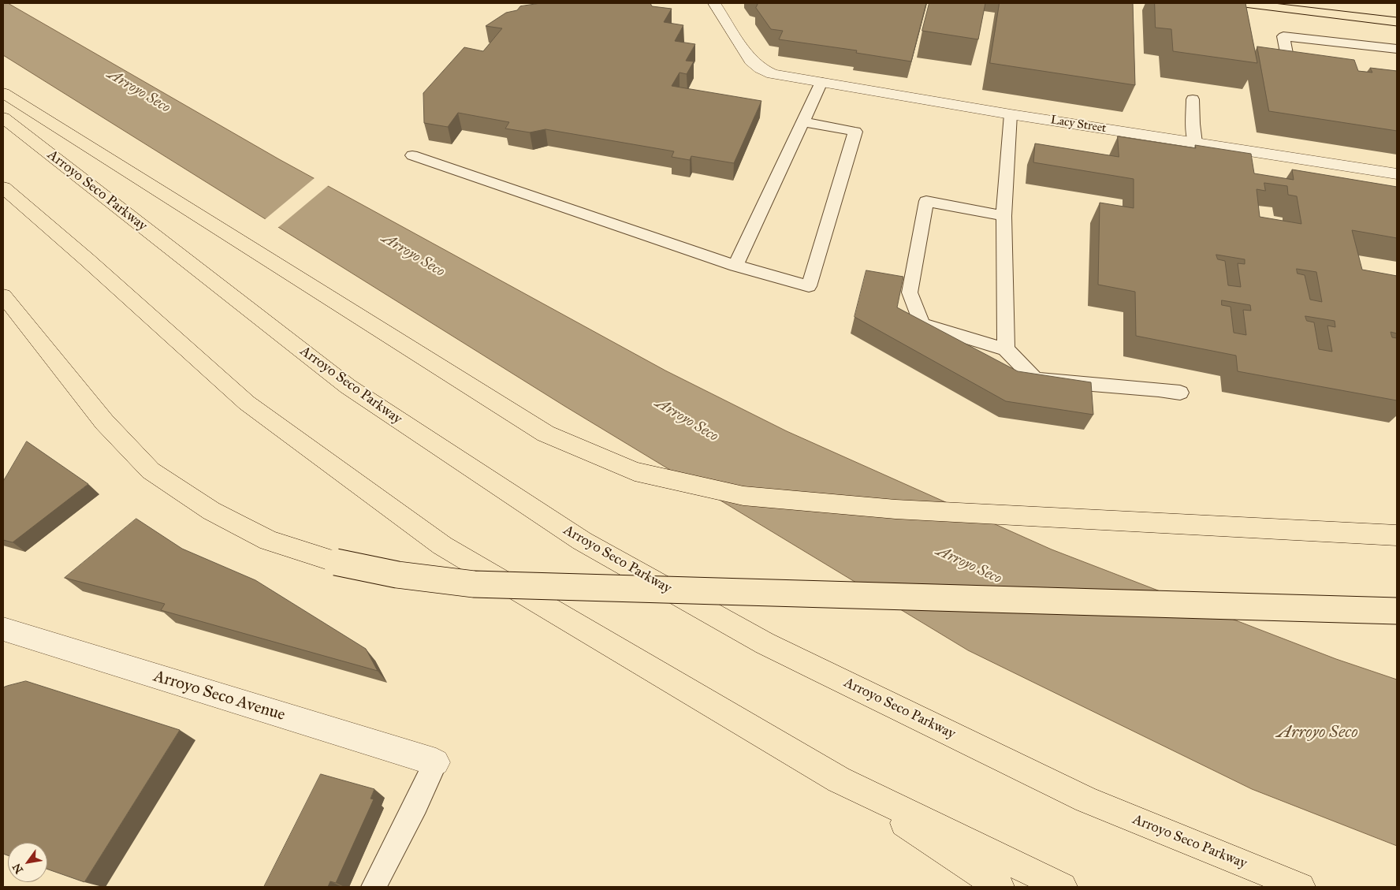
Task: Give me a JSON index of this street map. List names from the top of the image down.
{
  "streets": {
    "highway": ["Arroyo Seco Parkway"],
    "street": ["Lacy Street", "Arroyo Seco Avenue"]
  },
  "water": ["Arroyo Seco"],
  "north": "bottom left"
}
